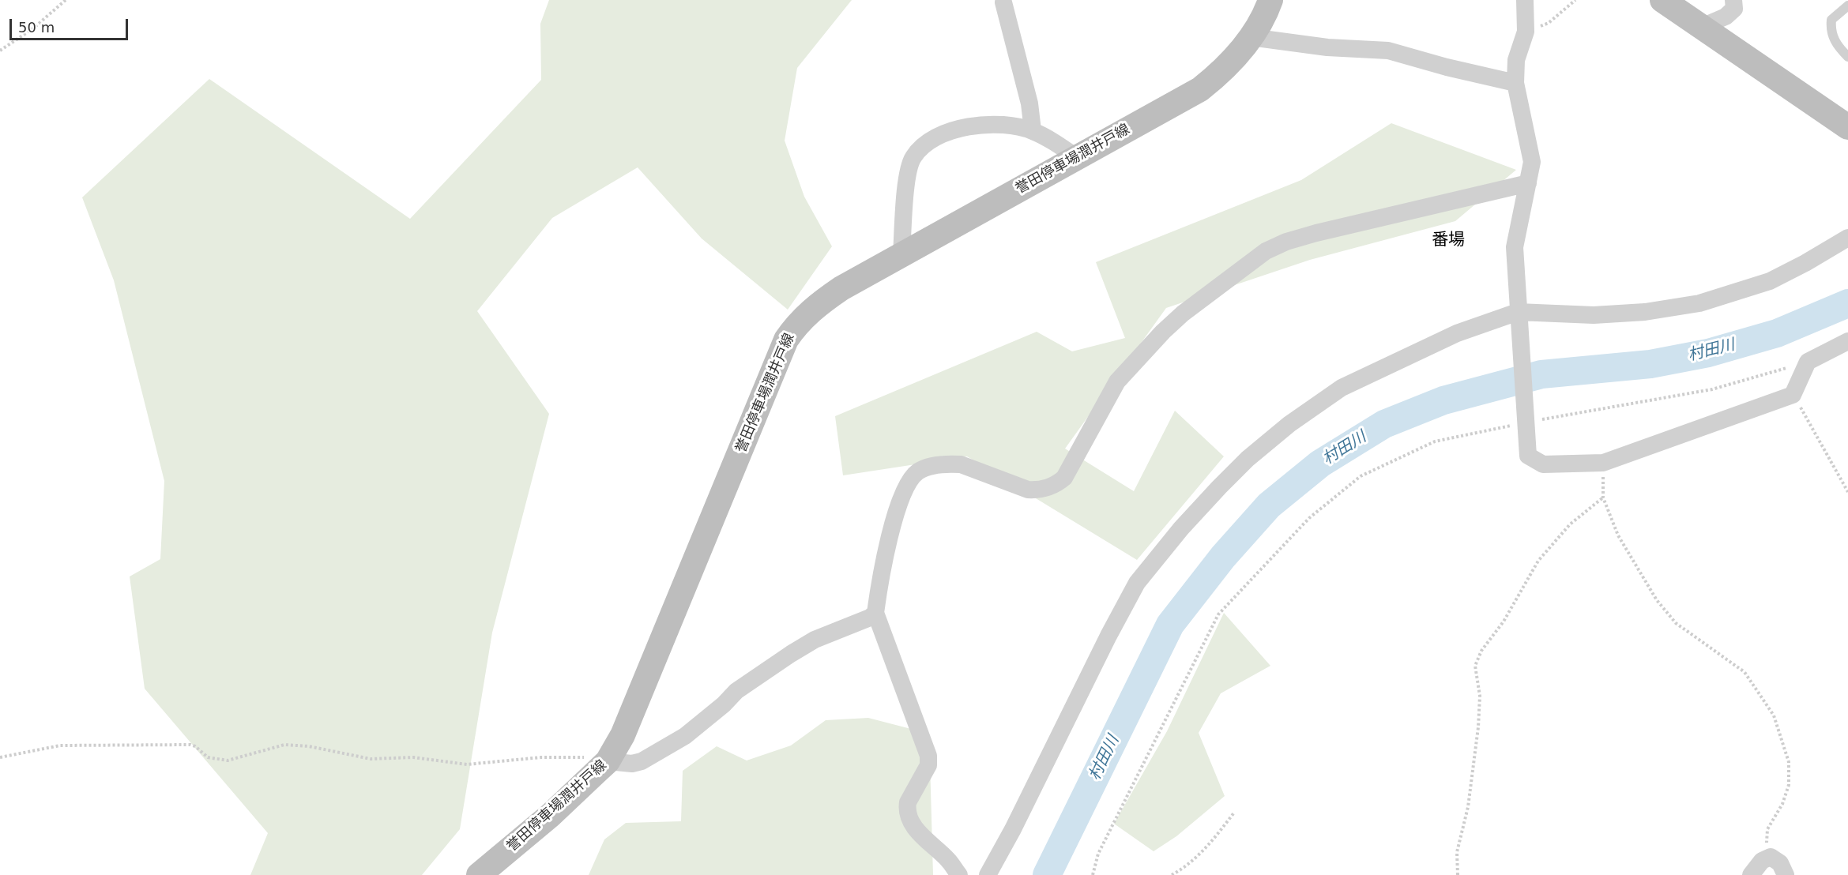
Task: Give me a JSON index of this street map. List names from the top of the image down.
{
  "streets": {
    "main road": ["誉田停車場潤井戸線"]
  },
  "districts": ["番場"],
  "water": ["村田川"],
  "scale_bar": "50 m"
}
